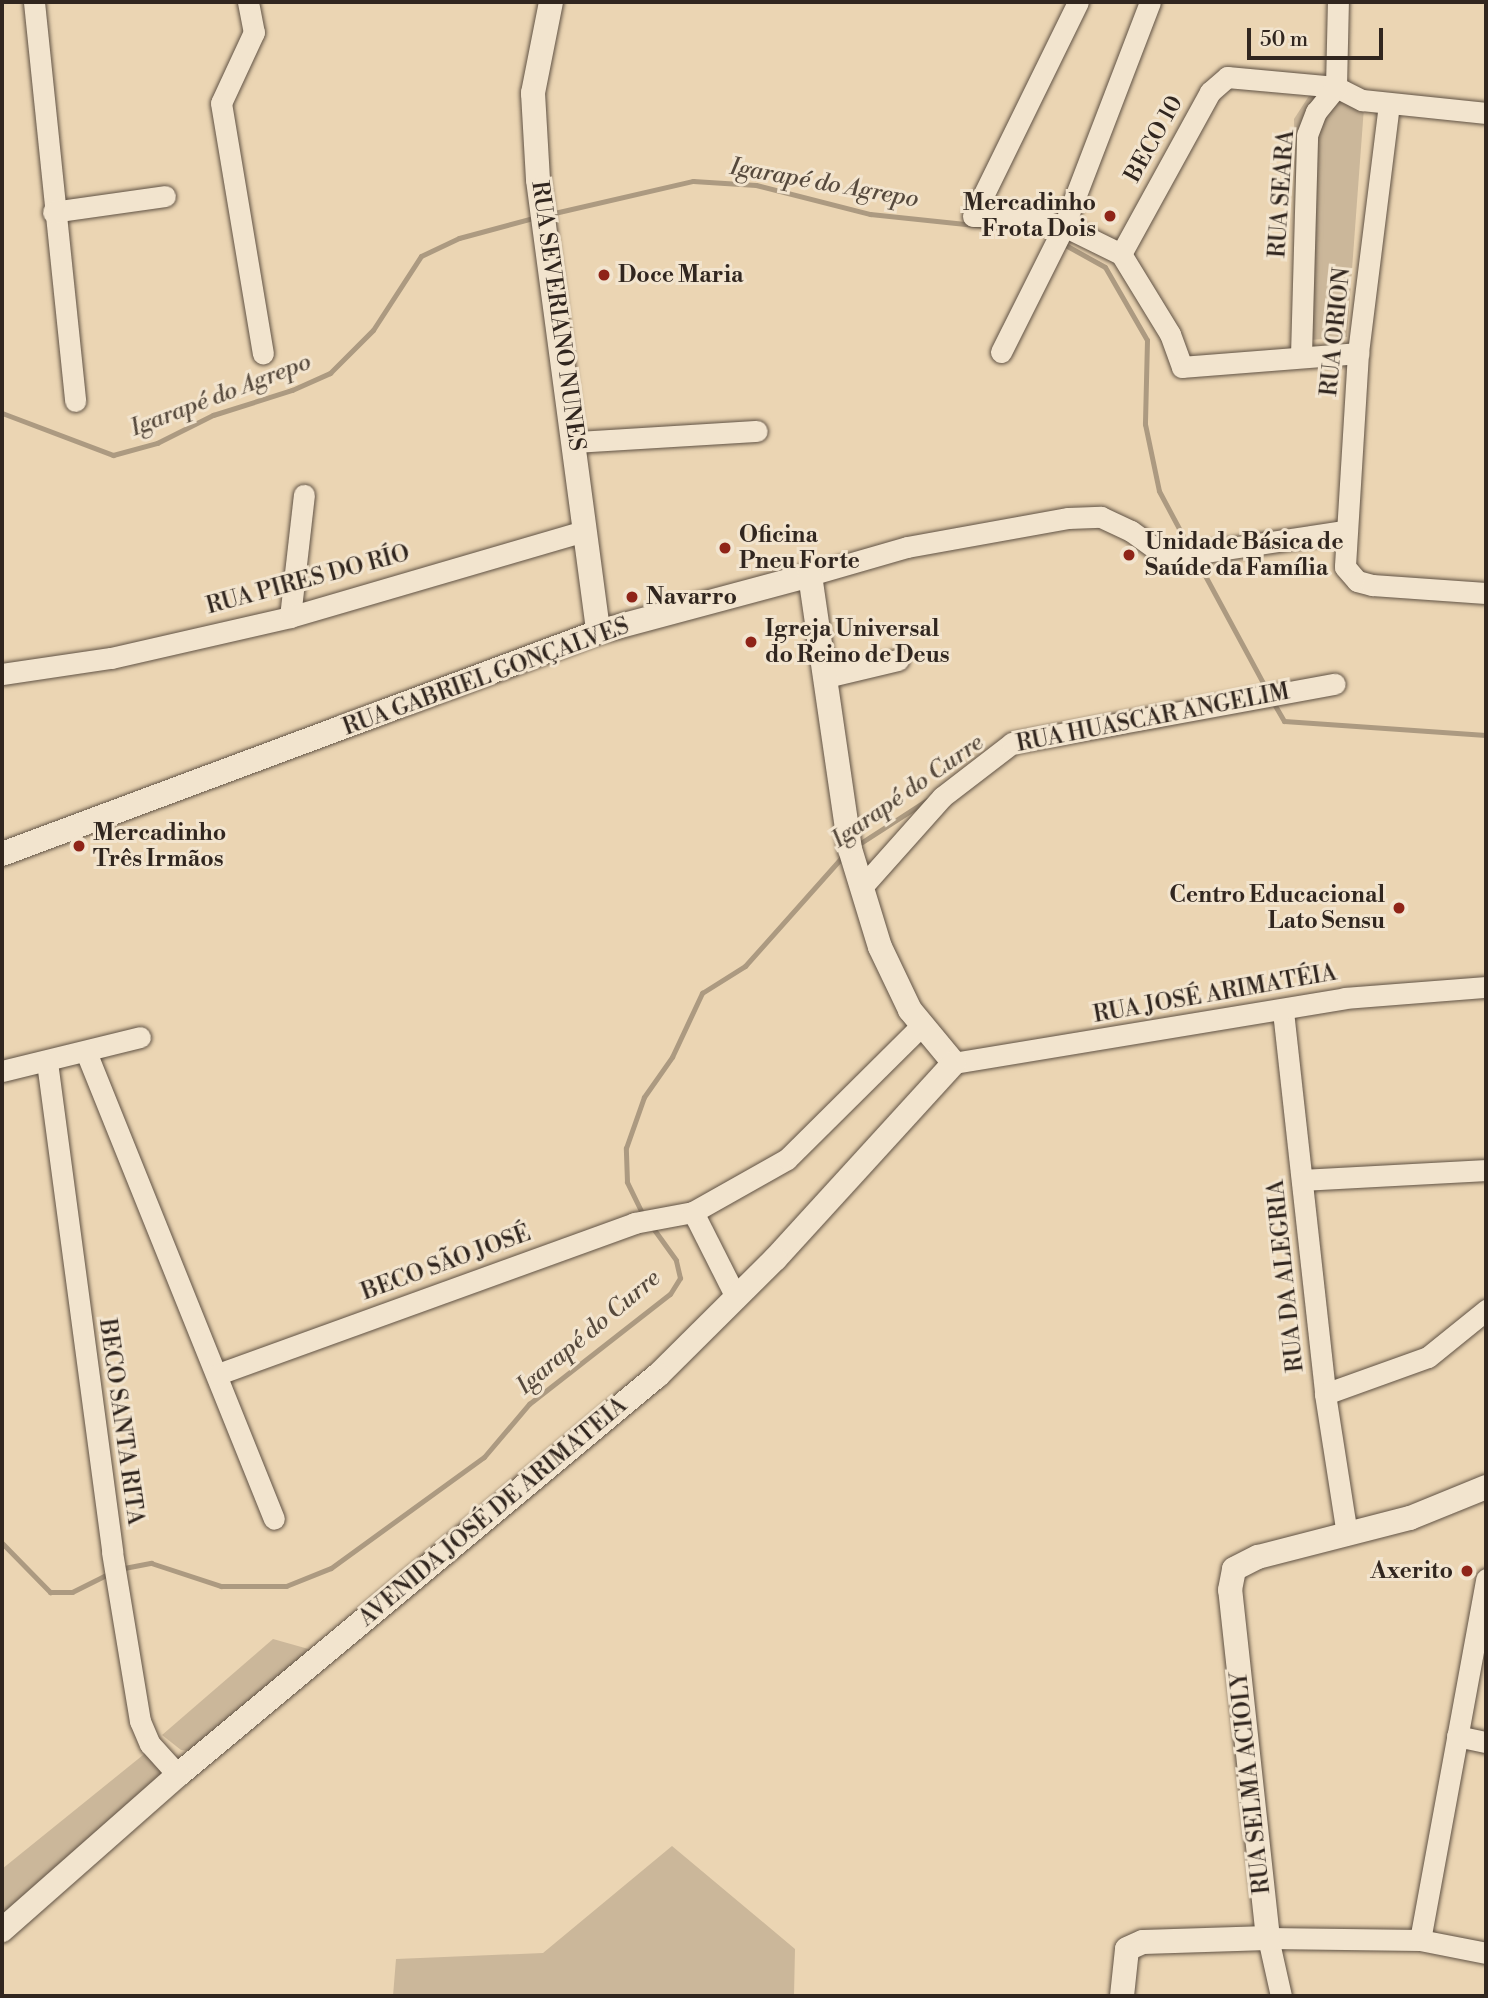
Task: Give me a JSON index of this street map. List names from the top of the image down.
{
  "streets": {
    "street": [
      "BECO 10",
      "RUA SEARA",
      "RUA SEVERIANO NUNES",
      "RUA ORION",
      "RUA PIRES DO RÍO",
      "RUA GABRIEL GONÇALVES",
      "RUA HUASCAR ANGELIM",
      "RUA JOSÉ ARIMATÉIA",
      "BECO SÃO JOSÉ",
      "RUA DA ALEGRIA",
      "BECO SANTA RITA",
      "AVENIDA JOSÉ DE ARIMATEIA",
      "RUA SELMA ACIOLY"
    ]
  },
  "crossings": [
    ["BECO 10", "RUA SEARA"],
    ["BECO 10", "RUA ORION"],
    ["RUA SEVERIANO NUNES", "RUA PIRES DO RÍO"],
    ["RUA SEVERIANO NUNES", "RUA GABRIEL GONÇALVES"],
    ["RUA ORION", "RUA GABRIEL GONÇALVES"],
    ["RUA JOSÉ ARIMATÉIA", "RUA DA ALEGRIA"],
    ["RUA JOSÉ ARIMATÉIA", "AVENIDA JOSÉ DE ARIMATEIA"],
    ["RUA DA ALEGRIA", "RUA SELMA ACIOLY"],
    ["BECO SANTA RITA", "AVENIDA JOSÉ DE ARIMATEIA"]
  ],
  "water": ["Igarapé do Agrepo", "Igarapé do Curre"],
  "places": [
    "Mercadinho Frota Dois",
    "Doce Maria",
    "Oficina Pneu Forte",
    "Unidade Básica de Saúde da Família",
    "Navarro",
    "Igreja Universal do Reino de Deus",
    "Mercadinho Três Irmãos",
    "Centro Educacional Lato Sensu",
    "Axerito"
  ],
  "scale_bar": "50 m"
}
